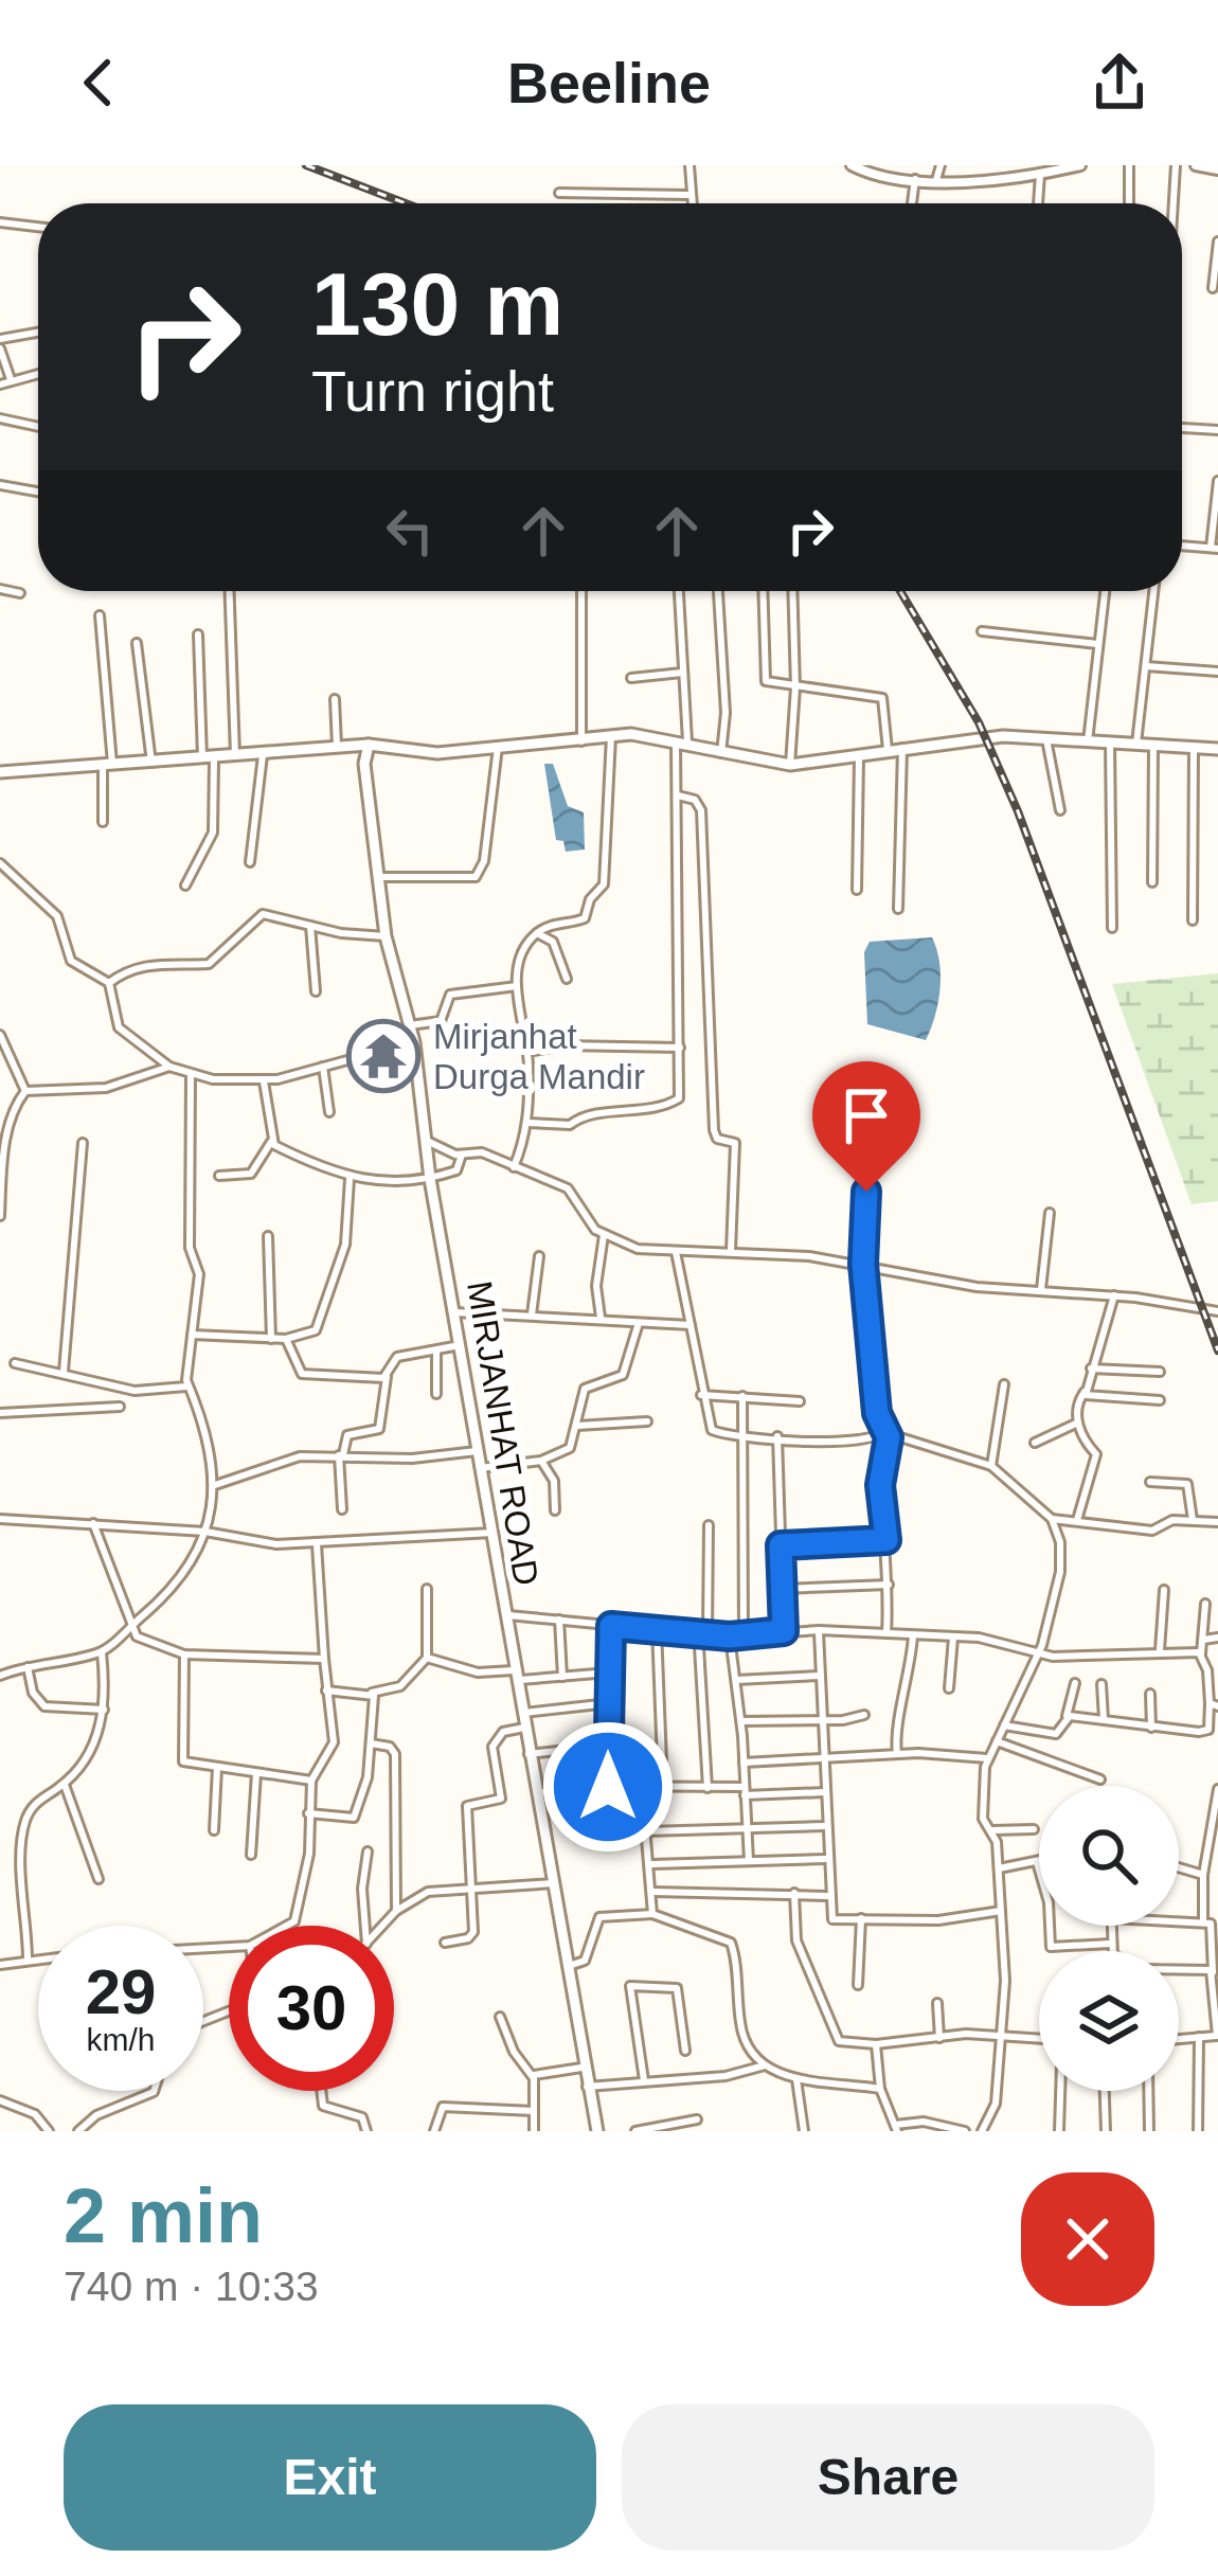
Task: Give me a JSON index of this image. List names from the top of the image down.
{
  "streets": {
    "main road": ["MIRJANHAT ROAD"]
  },
  "places": {
    "temple": ["Mirjanhat Durga Mandir"]
  },
  "page": {
    "header": "Beeline",
    "turn": ["130 m", "Turn right"],
    "speed": "29 km/h",
    "limit": "30",
    "heading": ["2 min", "740 m · 10:33"],
    "buttons": ["Exit", "Share"]
  }
}
